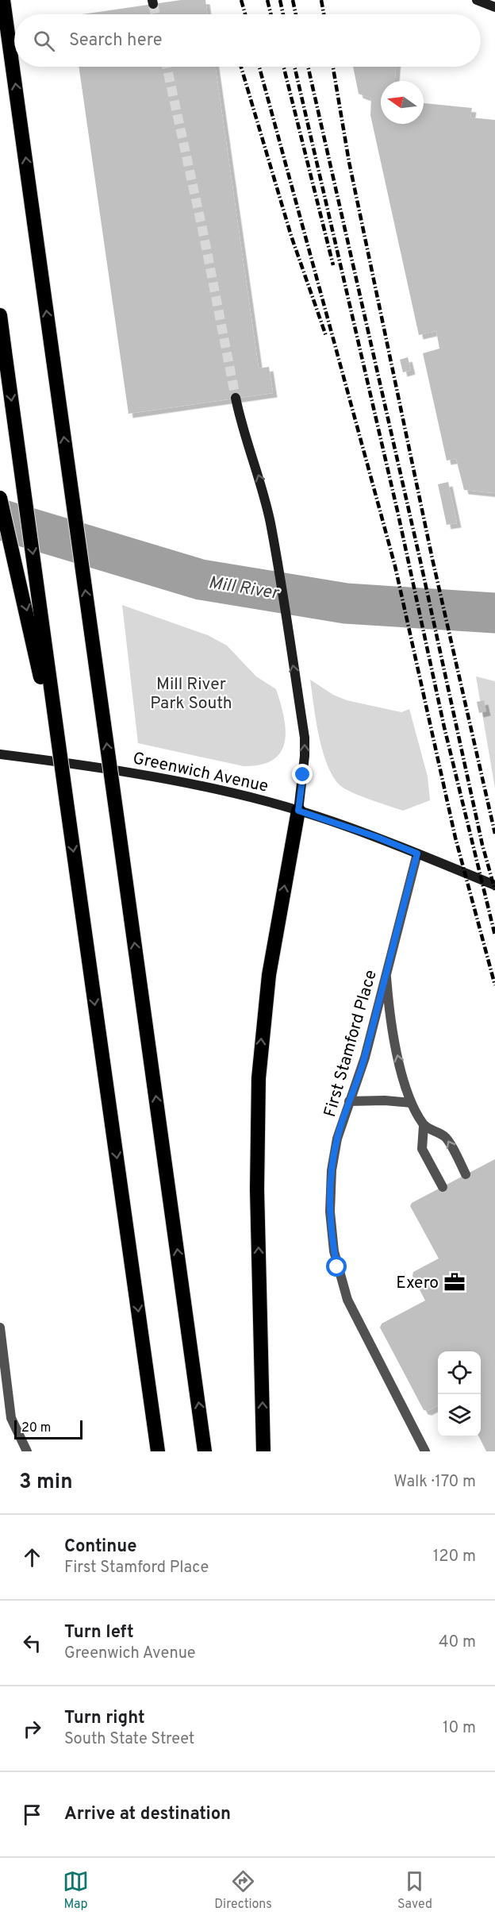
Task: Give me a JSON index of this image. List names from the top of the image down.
{
  "streets": {
    "main road": ["Greenwich Avenue"],
    "street": ["First Stamford Place"]
  },
  "crossings": [
    ["Greenwich Avenue", "First Stamford Place"]
  ],
  "water": ["Mill River"],
  "parks": ["Mill River Park South"],
  "places": {
    "office": ["Exero"]
  },
  "scale_bar": "20 m",
  "north": "left",
  "page": {
    "search": "Search here",
    "scale": "20 m",
    "heading": ["3 min", "Walk · 170 m"],
    "list": [
      ["Continue", "First Stamford Place", "120 m"],
      ["Turn left", "Greenwich Avenue", "40 m"],
      ["Turn right", "South State Street", "10 m"],
      "Arrive at destination"
    ],
    "nav": ["Map", "Directions", "Saved"]
  }
}
